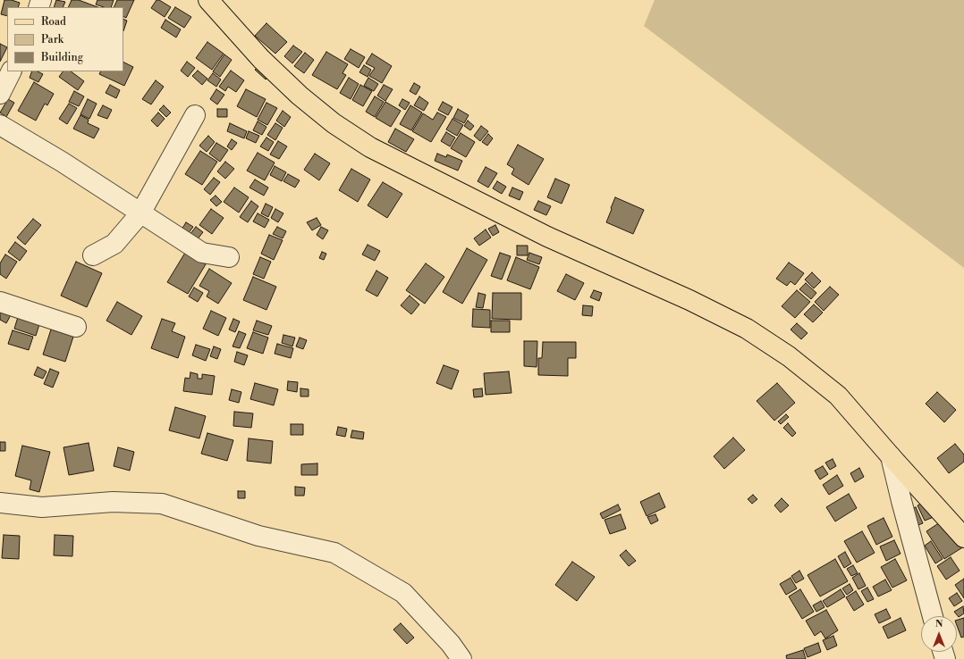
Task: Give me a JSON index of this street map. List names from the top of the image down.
{
  "legend": ["Road", "Park", "Building"],
  "north": "top"
}
